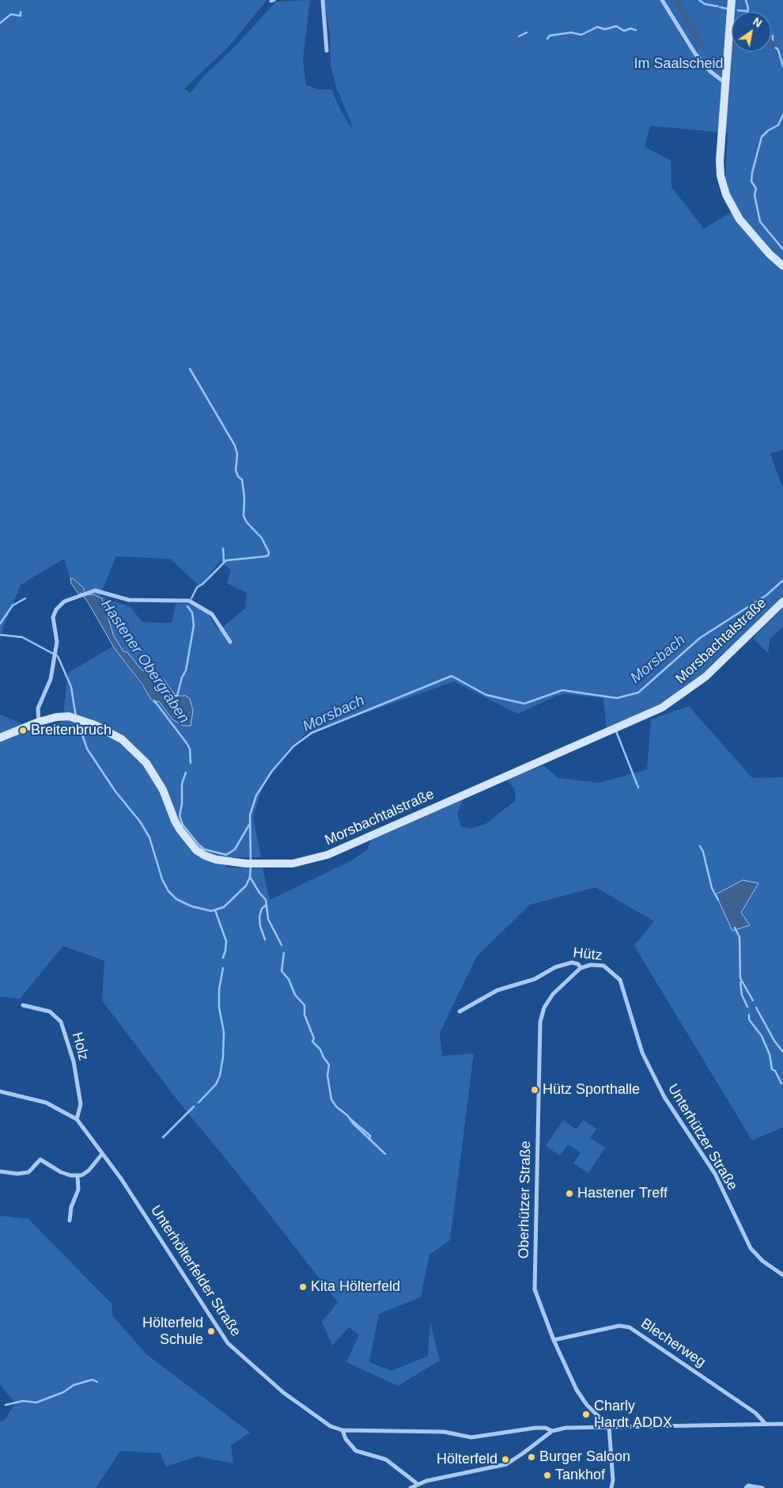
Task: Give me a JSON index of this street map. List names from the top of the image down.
{
  "streets": {
    "main road": ["Morsbachtalstraße"],
    "street": [
      "Hütz",
      "Holz",
      "Unterhützer Straße",
      "Oberhützer Straße",
      "Unterhölterfelder Straße",
      "Blecherweg"
    ]
  },
  "crossings": [
    ["Hütz", "Unterhützer Straße"],
    ["Hütz", "Oberhützer Straße"],
    ["Oberhützer Straße", "Blecherweg"]
  ],
  "water": ["Morsbach", "Hastener Obergraben"],
  "parks": ["Im Saalscheid"],
  "places": [
    "Breitenbruch",
    "Hütz Sporthalle",
    "Hastener Treff",
    "Kita Hölterfeld",
    "Hölterfeld Schule",
    "Charly Hardt ADDX",
    "Burger Saloon",
    "Hölterfeld",
    "Tankhof"
  ],
  "north": "top right"
}
